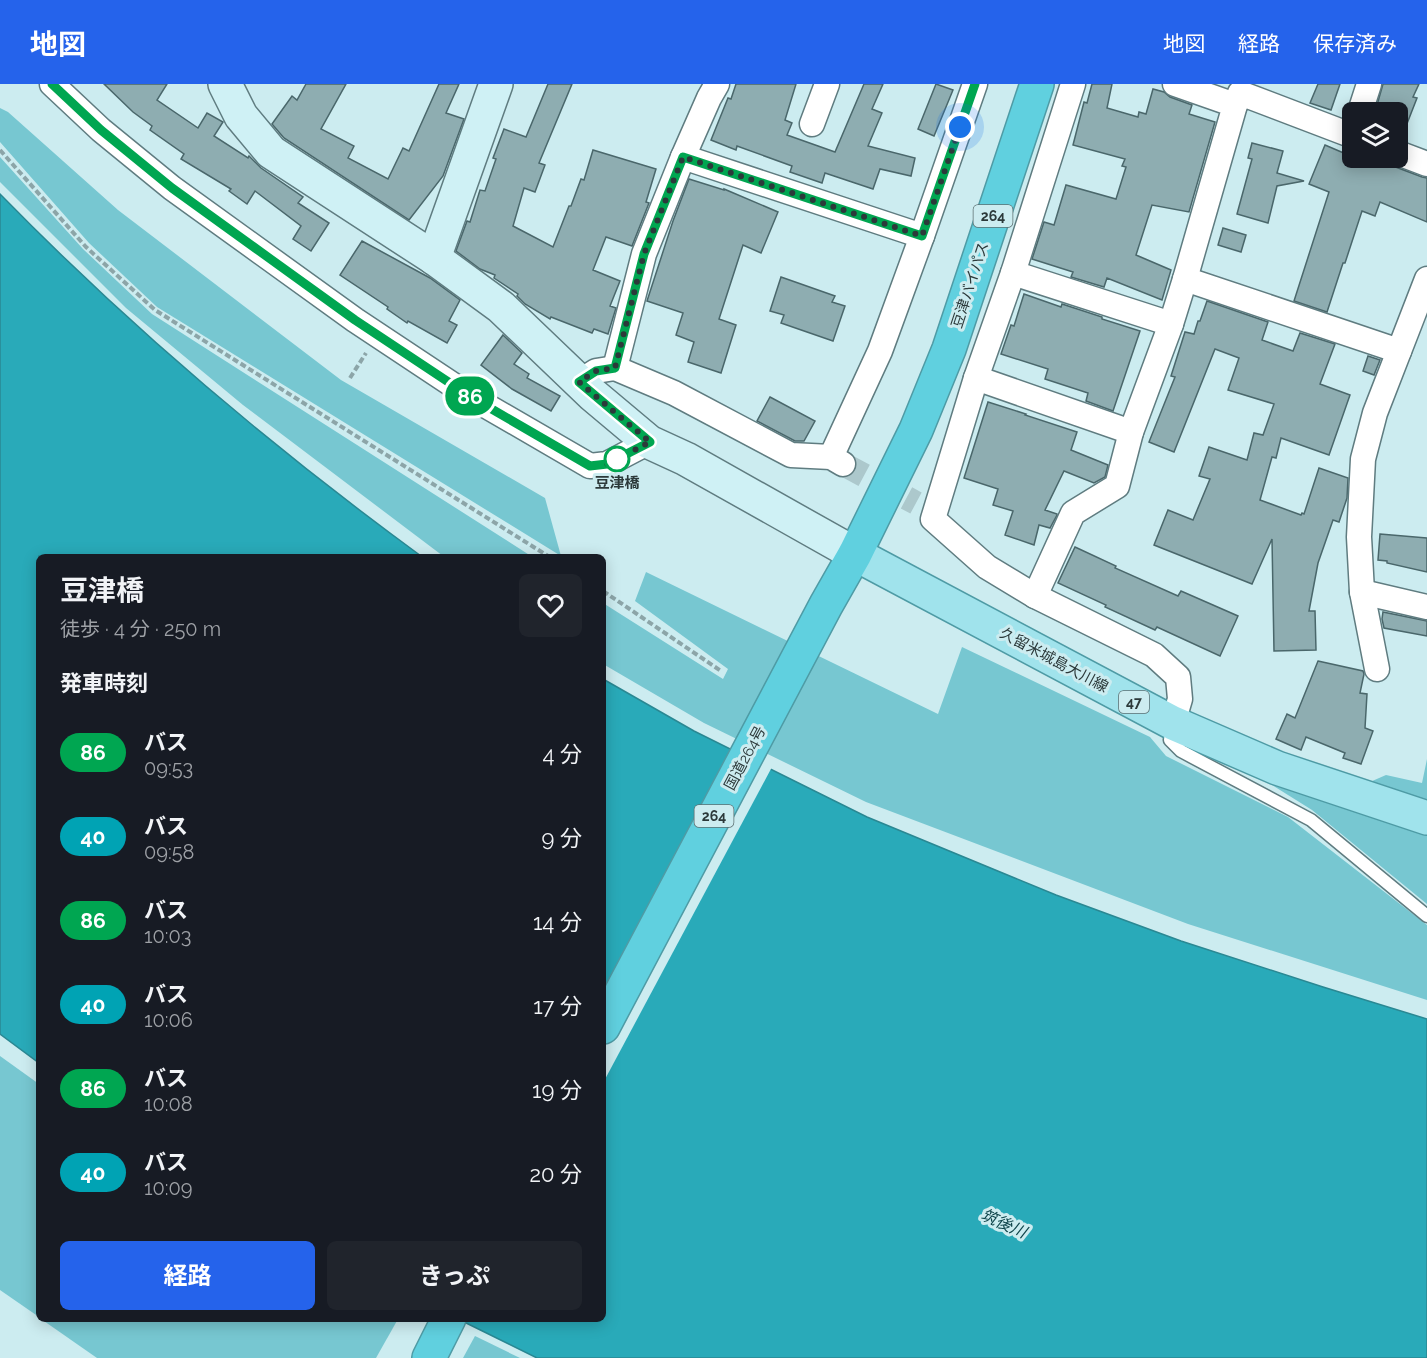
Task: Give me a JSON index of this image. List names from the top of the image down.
{
  "streets": {
    "highway": ["264", "豆津バイパス", "国道264号"],
    "main road": ["久留米城島大川線", "47"]
  },
  "crossings": [
    ["豆津バイパス", "久留米城島大川線"],
    ["豆津バイパス", "国道264号"],
    ["久留米城島大川線", "国道264号"]
  ],
  "water": ["筑後川"],
  "places": ["豆津橋"],
  "lines": ["bus line 86"],
  "page": {
    "header": "地図",
    "nav": ["地図", "経路", "保存済み"],
    "on_map": "86",
    "heading": [
      ["豆津橋", "徒歩 · 4 分 · 250 m"],
      "発車時刻"
    ],
    "list": [
      {
        "mark": "86",
        "name": "バス",
        "note": "09:53",
        "value": "4 分"
      },
      {
        "mark": "40",
        "name": "バス",
        "note": "09:58",
        "value": "9 分"
      },
      {
        "mark": "86",
        "name": "バス",
        "note": "10:03",
        "value": "14 分"
      },
      {
        "mark": "40",
        "name": "バス",
        "note": "10:06",
        "value": "17 分"
      },
      {
        "mark": "86",
        "name": "バス",
        "note": "10:08",
        "value": "19 分"
      },
      {
        "mark": "40",
        "name": "バス",
        "note": "10:09",
        "value": "20 分"
      }
    ],
    "buttons": ["経路", "きっぷ"]
  }
}
